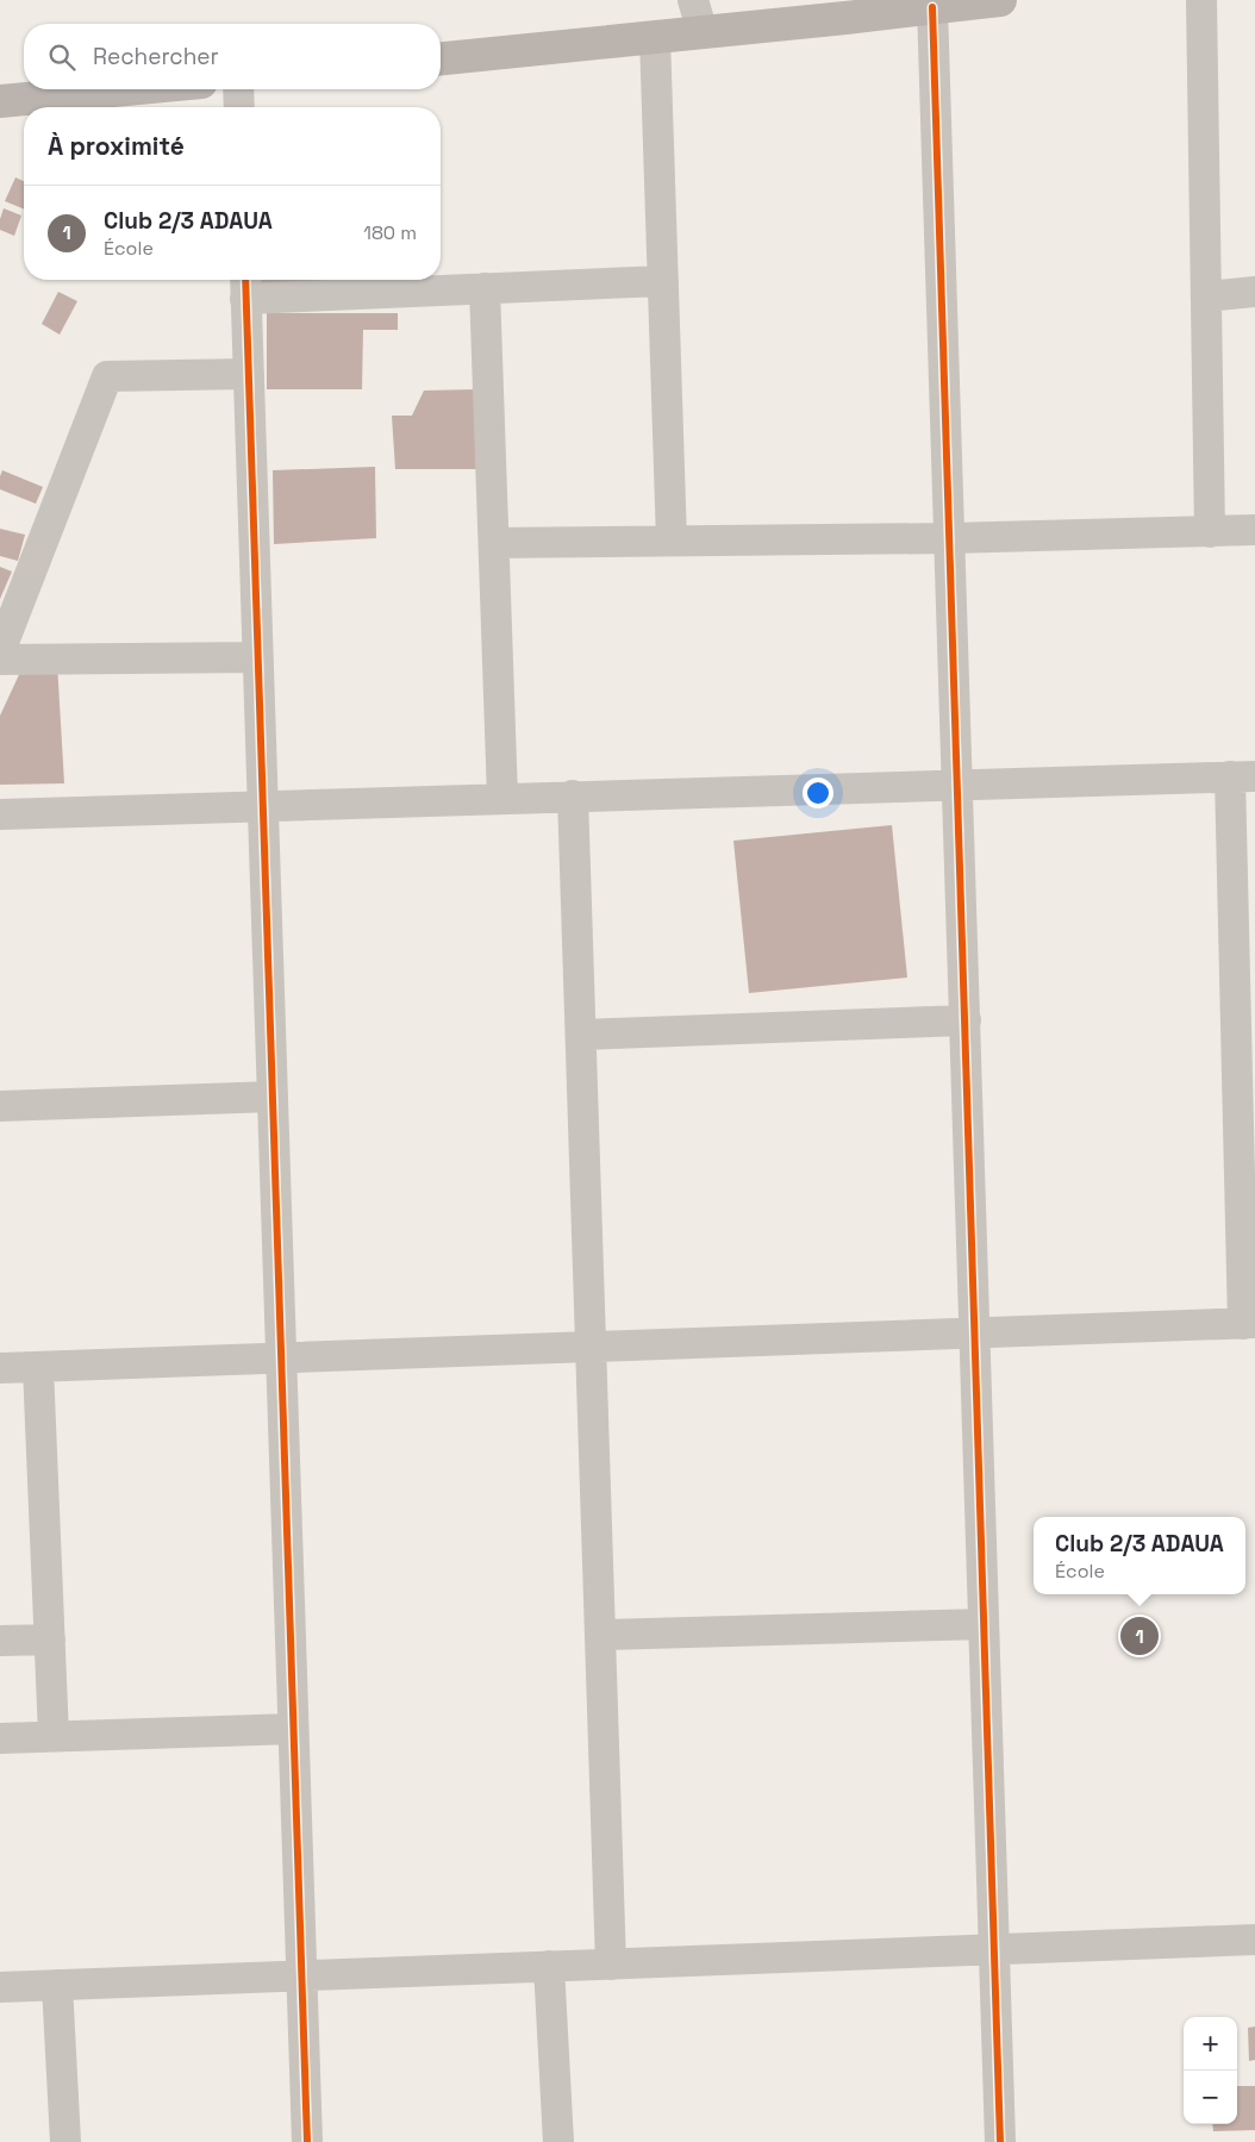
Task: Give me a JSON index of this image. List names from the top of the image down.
{
  "page": {
    "search": "Rechercher",
    "heading": "À proximité",
    "list": [
      {
        "mark": "1",
        "name": "Club 2/3 ADAUA",
        "note": "École",
        "value": "180 m"
      }
    ],
    "popup": ["Club 2/3 ADAUA", "École"],
    "pins": "1",
    "map_buttons": ["+", "−"]
  }
}
